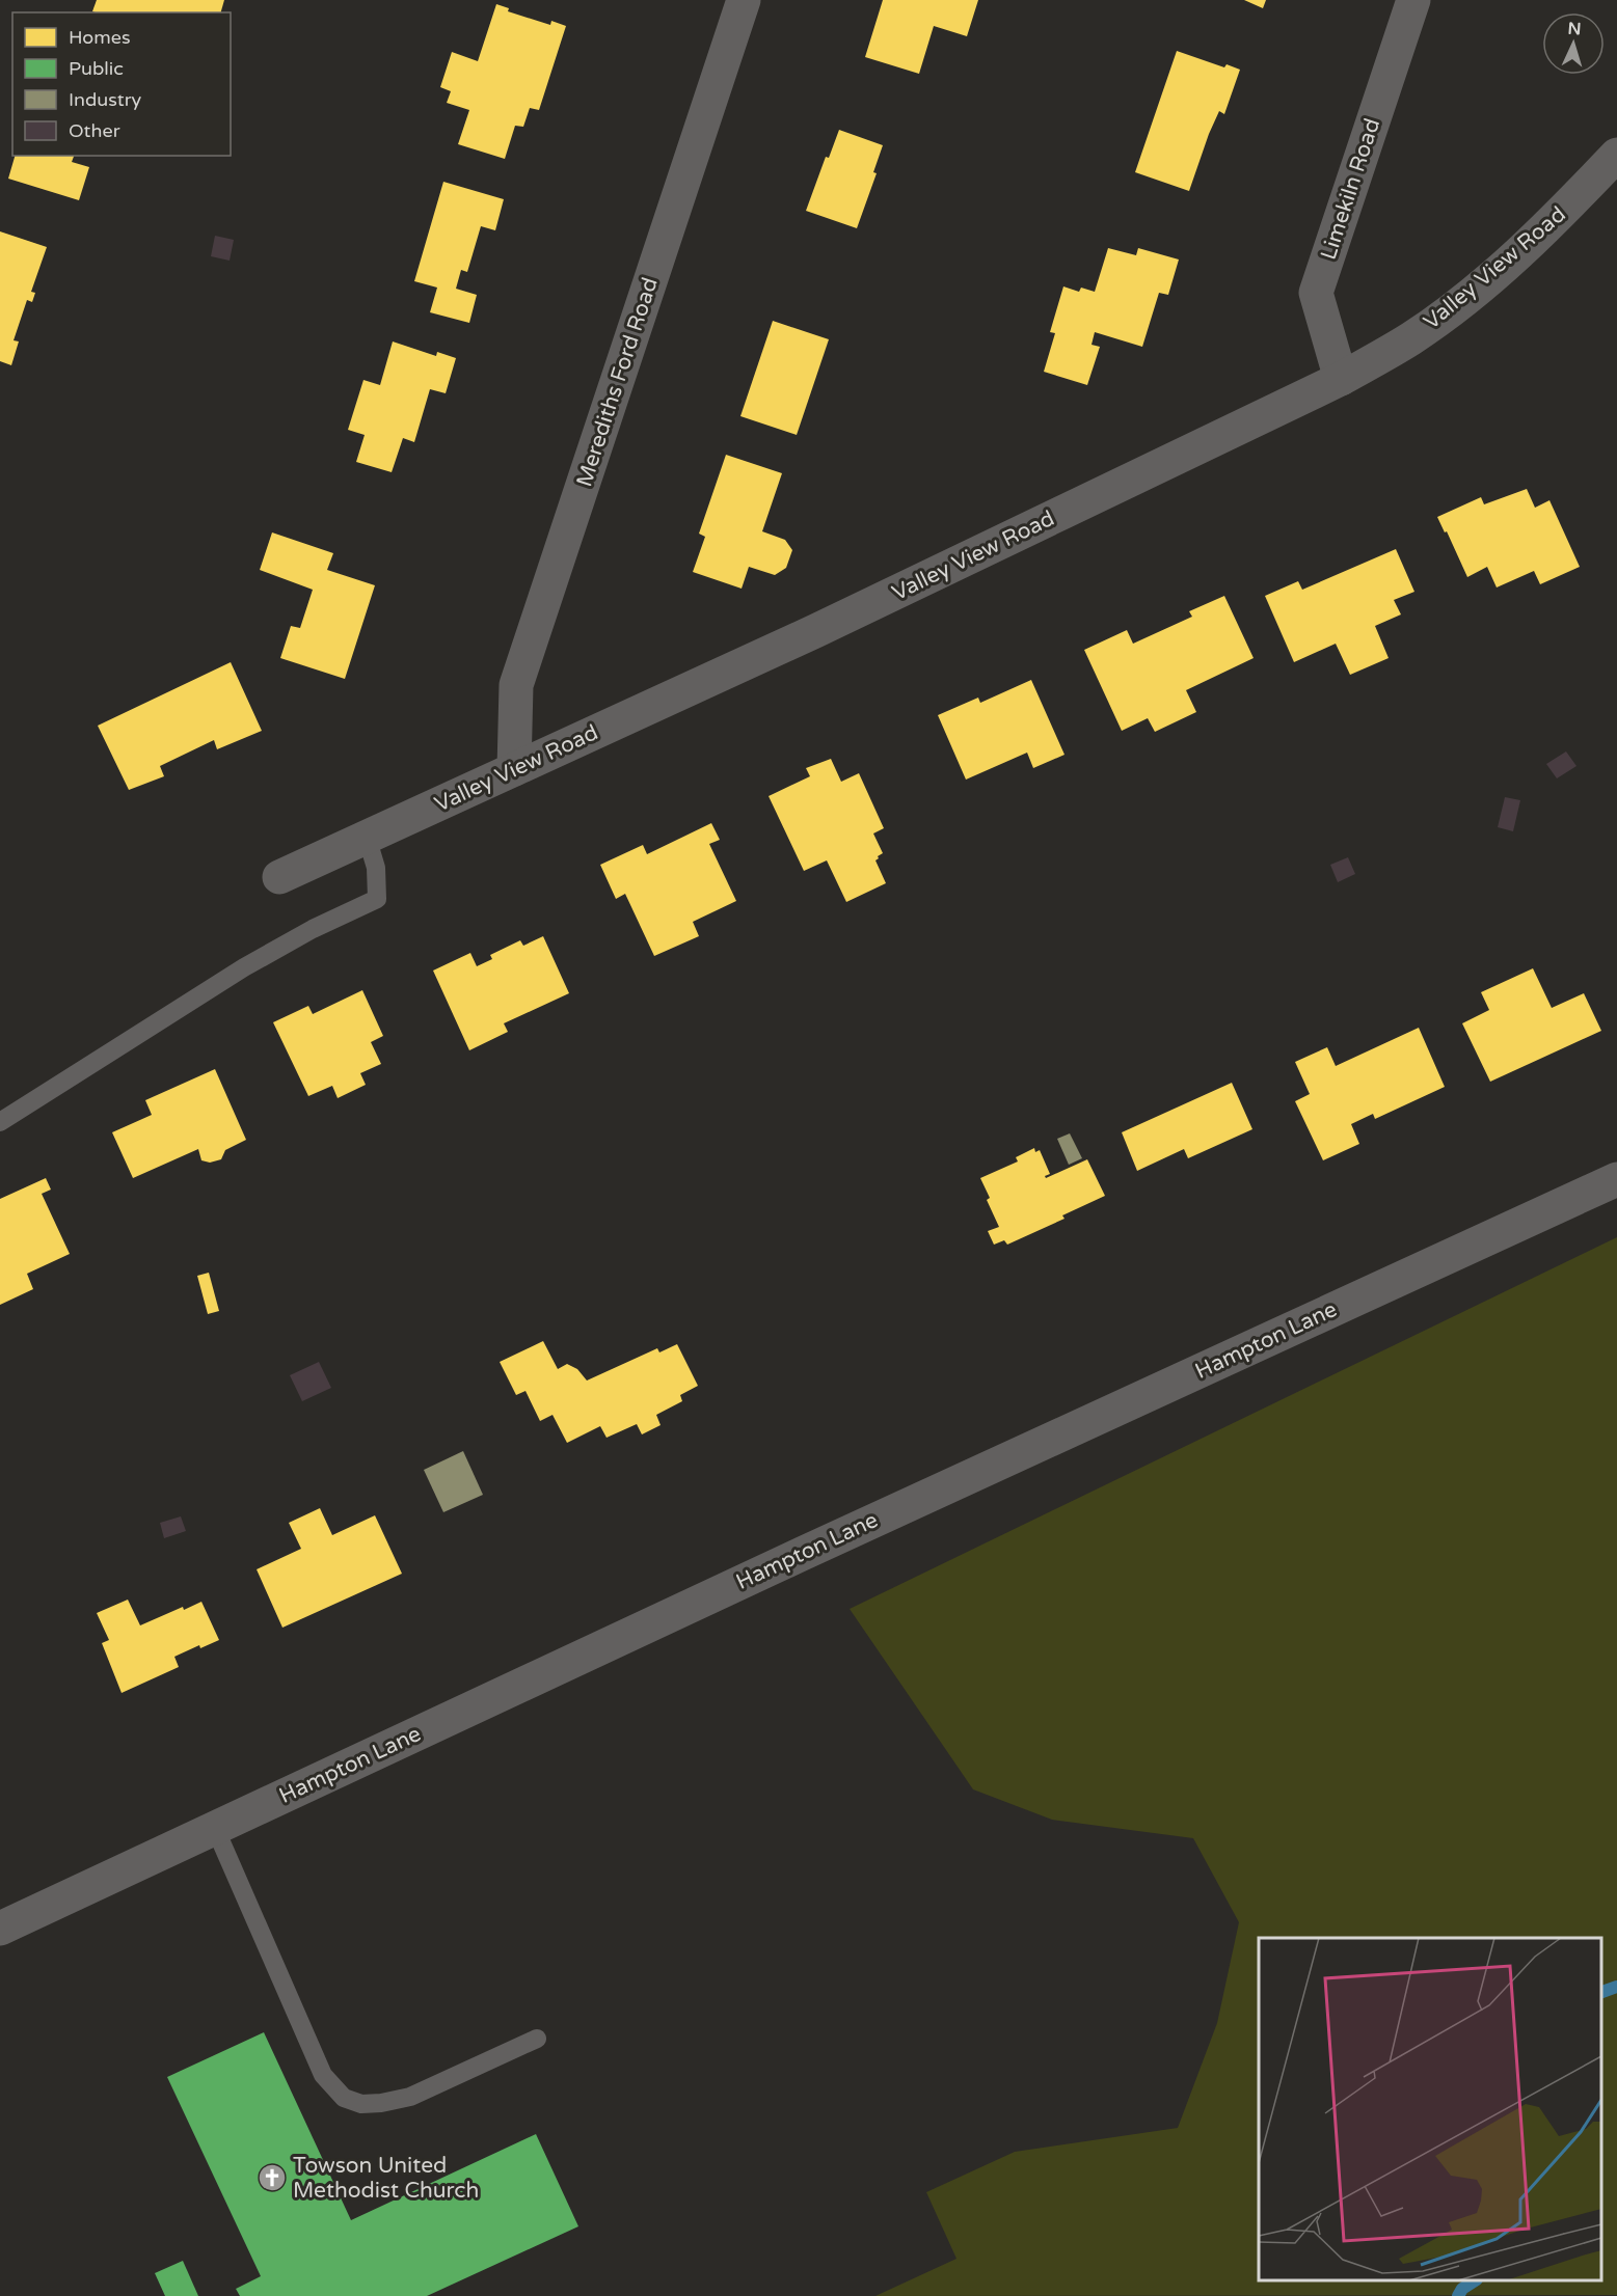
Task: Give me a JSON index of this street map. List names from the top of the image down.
{
  "streets": {
    "street": [
      "Limekiln Road",
      "Valley View Road",
      "Merediths Ford Road",
      "Hampton Lane"
    ]
  },
  "crossings": [
    ["Limekiln Road", "Valley View Road"],
    ["Valley View Road", "Merediths Ford Road"]
  ],
  "places": {
    "church": ["Towson United Methodist Church"]
  },
  "legend": [
    "Homes",
    "Public",
    "Industry",
    "Other"
  ],
  "north": "top"
}
